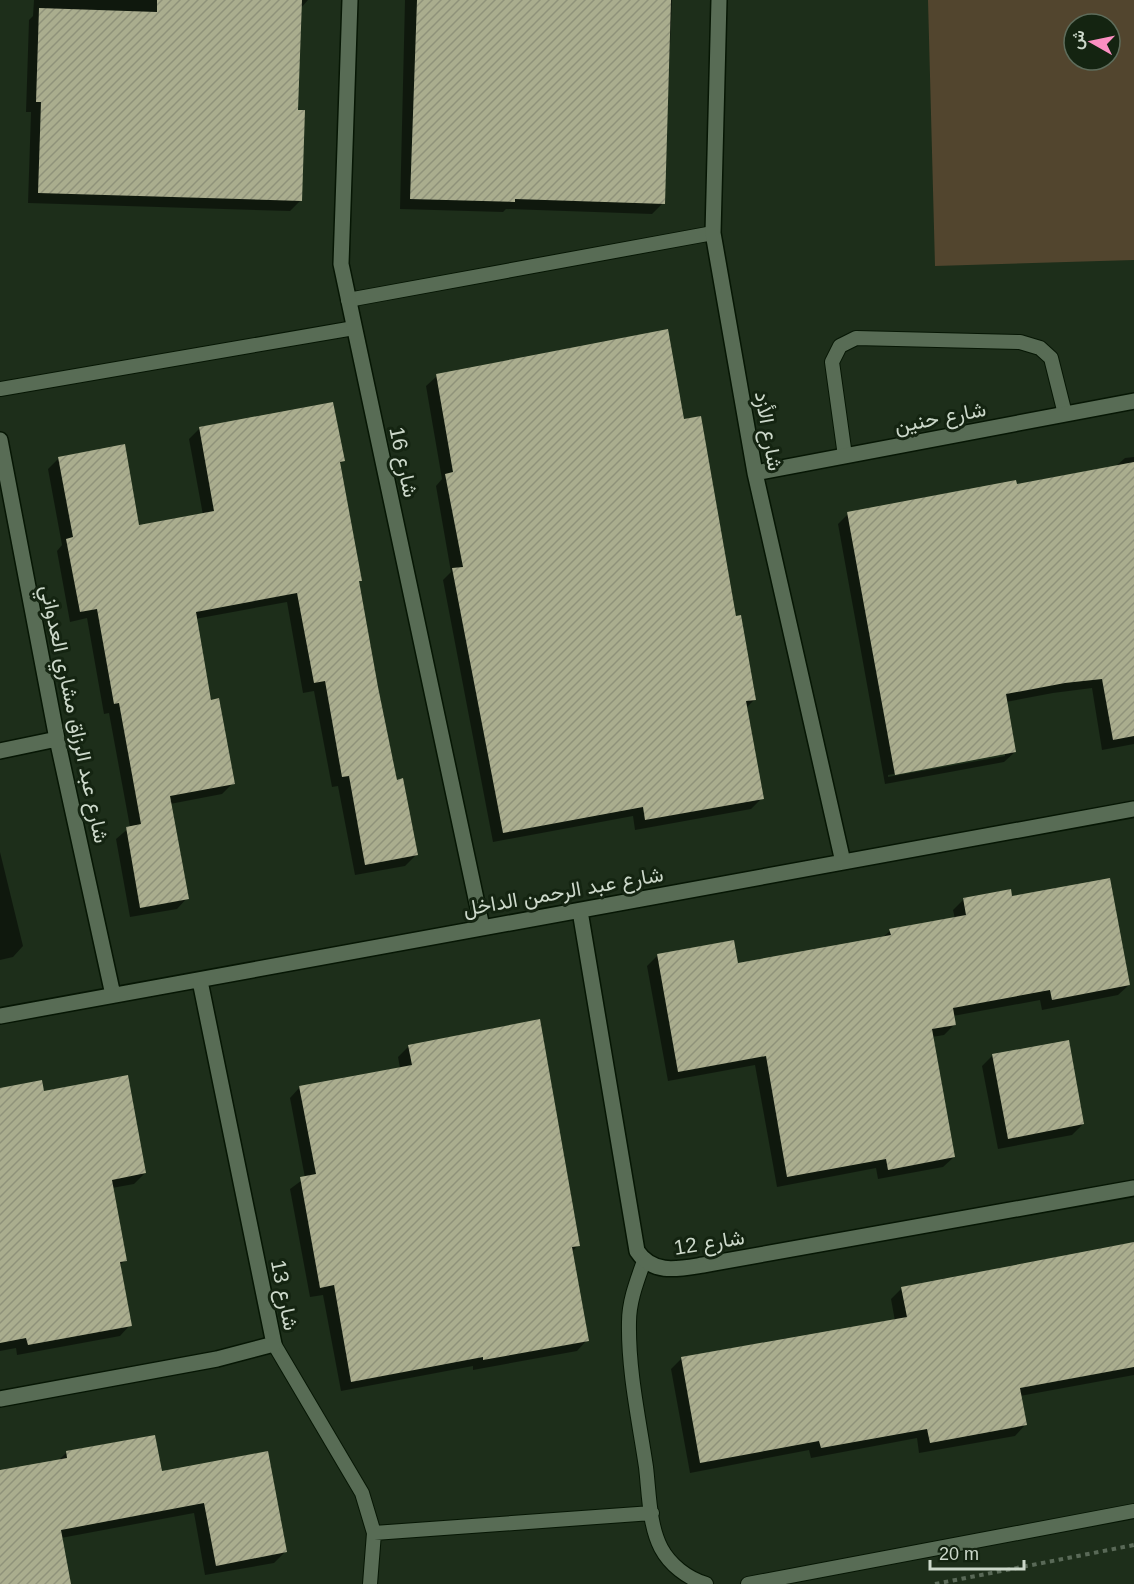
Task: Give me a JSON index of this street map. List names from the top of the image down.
{
  "streets": {
    "street": [
      "شارع حنين",
      "شارع الأزد",
      "شارع 16",
      "شارع عبد الرزاق مشاري العدواني",
      "شارع عبد الرحمن الداخل",
      "شارع 12",
      "شارع 13"
    ]
  },
  "crossings": [
    ["شارع حنين", "شارع الأزد"],
    ["شارع الأزد", "شارع عبد الرحمن الداخل"],
    ["شارع 16", "شارع عبد الرحمن الداخل"],
    ["شارع عبد الرزاق مشاري العدواني", "شارع عبد الرحمن الداخل"],
    ["شارع عبد الرحمن الداخل", "شارع 13"]
  ],
  "scale_bar": "20 m",
  "north": "left"
}
